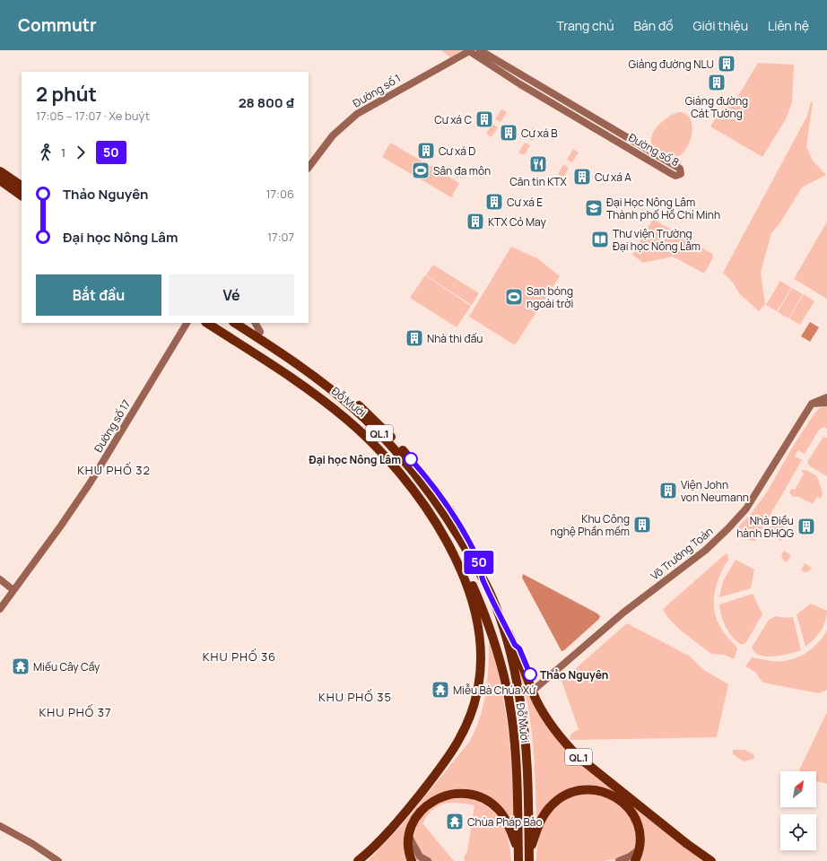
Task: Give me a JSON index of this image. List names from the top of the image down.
{
  "streets": {
    "highway": ["Đỗ Mười", "QL.1"],
    "street": [
      "Đường số 1",
      "Đường số 8",
      "Đường số 17",
      "Võ Trường Toản"
    ]
  },
  "crossings": [
    ["Đường số 1", "Đường số 8"],
    ["Đỗ Mười", "QL.1"],
    ["QL.1", "Võ Trường Toản"]
  ],
  "districts": [
    "KHU PHỐ 32",
    "KHU PHỐ 36",
    "KHU PHỐ 35",
    "KHU PHỐ 37"
  ],
  "places": {
    "building": [
      "Giảng đường NLU",
      "Giảng đường Cát Tường",
      "Cư xá C",
      "Cư xá B",
      "Cư xá D",
      "Cư xá A",
      "Cư xá E",
      "KTX Cỏ May",
      "Nhà thi đấu",
      "Viện John von Neumann",
      "Khu Công nghệ Phần mềm",
      "Nhà Điều hành ĐHQG"
    ],
    "restaurant": ["Căn tin KTX"],
    "sports": ["Sân đa môn", "San bóng ngoài trời"],
    "school or university": ["Đại Học Nông Lâm Thành phố Hồ Chí Minh"],
    "library": ["Thư viện Trường Đại học Nông Lâm"],
    "other": ["Đại học Nông Lâm", "Thảo Nguyên"],
    "temple": ["Miếu Cây Cầy", "Miễu Bà Chúa Xứ", "Chùa Pháp Bảo"]
  },
  "lines": ["bus line 50"],
  "north": "top right",
  "page": {
    "header": "Commutr",
    "nav": [
      "Trang chủ",
      "Bản đồ",
      "Giới thiệu",
      "Liên hệ"
    ],
    "on_map": "50",
    "heading": ["2 phút", "17:05 – 17:07 · Xe buýt", "28 800 ₫"],
    "legs": ["1", "50"],
    "list": [
      {
        "name": "Thảo Nguyên",
        "value": "17:06"
      },
      {
        "name": "Đại học Nông Lâm",
        "value": "17:07"
      }
    ],
    "buttons": ["Bắt đầu", "Vé"]
  }
}
